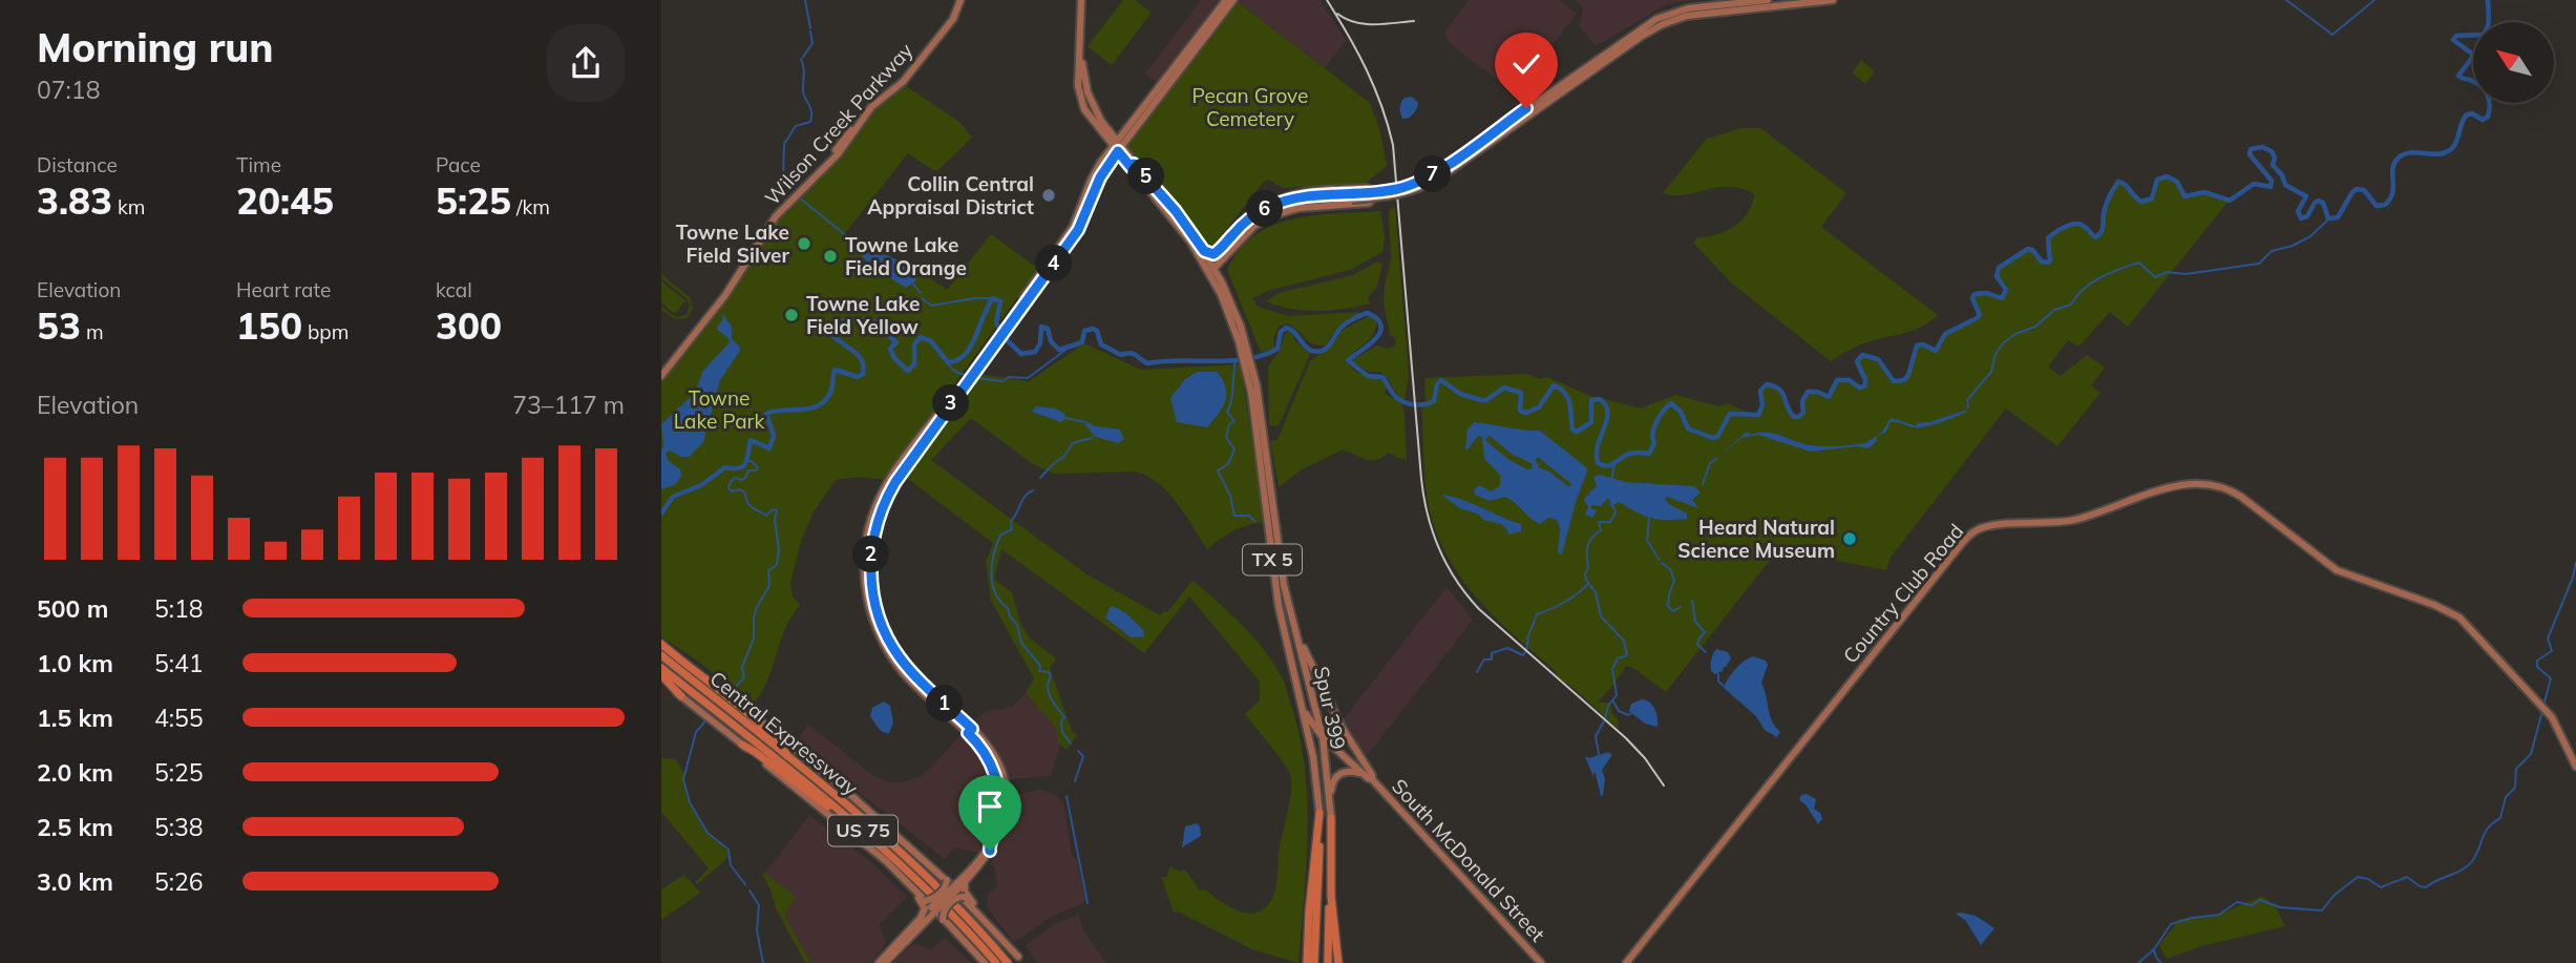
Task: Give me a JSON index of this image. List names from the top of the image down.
{
  "streets": {
    "highway": ["Central Expressway", "US 75"],
    "main road": [
      "Wilson Creek Parkway",
      "TX 5",
      "Country Club Road",
      "Spur 399",
      "South McDonald Street"
    ]
  },
  "crossings": [
    ["TX 5", "Spur 399"],
    ["TX 5", "South McDonald Street"],
    ["Spur 399", "South McDonald Street"]
  ],
  "parks": ["Pecan Grove Cemetery", "Towne Lake Park"],
  "places": [
    "Collin Central Appraisal District",
    "Towne Lake Field Silver",
    "Towne Lake Field Orange",
    "Towne Lake Field Yellow",
    "Heard Natural Science Museum"
  ],
  "north": "top left",
  "page": {
    "heading": ["Morning run", "07:18"],
    "stats": [
      ["Distance", "3.83 km"],
      ["Time", "20:45"],
      ["Pace", "5:25 /km"],
      ["Elevation", "53 m"],
      ["Heart rate", "150 bpm"],
      ["kcal", "300"]
    ],
    "pins": [
      "7",
      "5",
      "6",
      "4",
      "3",
      "2",
      "1"
    ],
    "chart": ["Elevation", "73–117 m"],
    "list": [
      {
        "name": "500 m",
        "note": "5:18"
      },
      {
        "name": "1.0 km",
        "note": "5:41"
      },
      {
        "name": "1.5 km",
        "note": "4:55"
      },
      {
        "name": "2.0 km",
        "note": "5:25"
      },
      {
        "name": "2.5 km",
        "note": "5:38"
      },
      {
        "name": "3.0 km",
        "note": "5:26"
      }
    ]
  }
}
